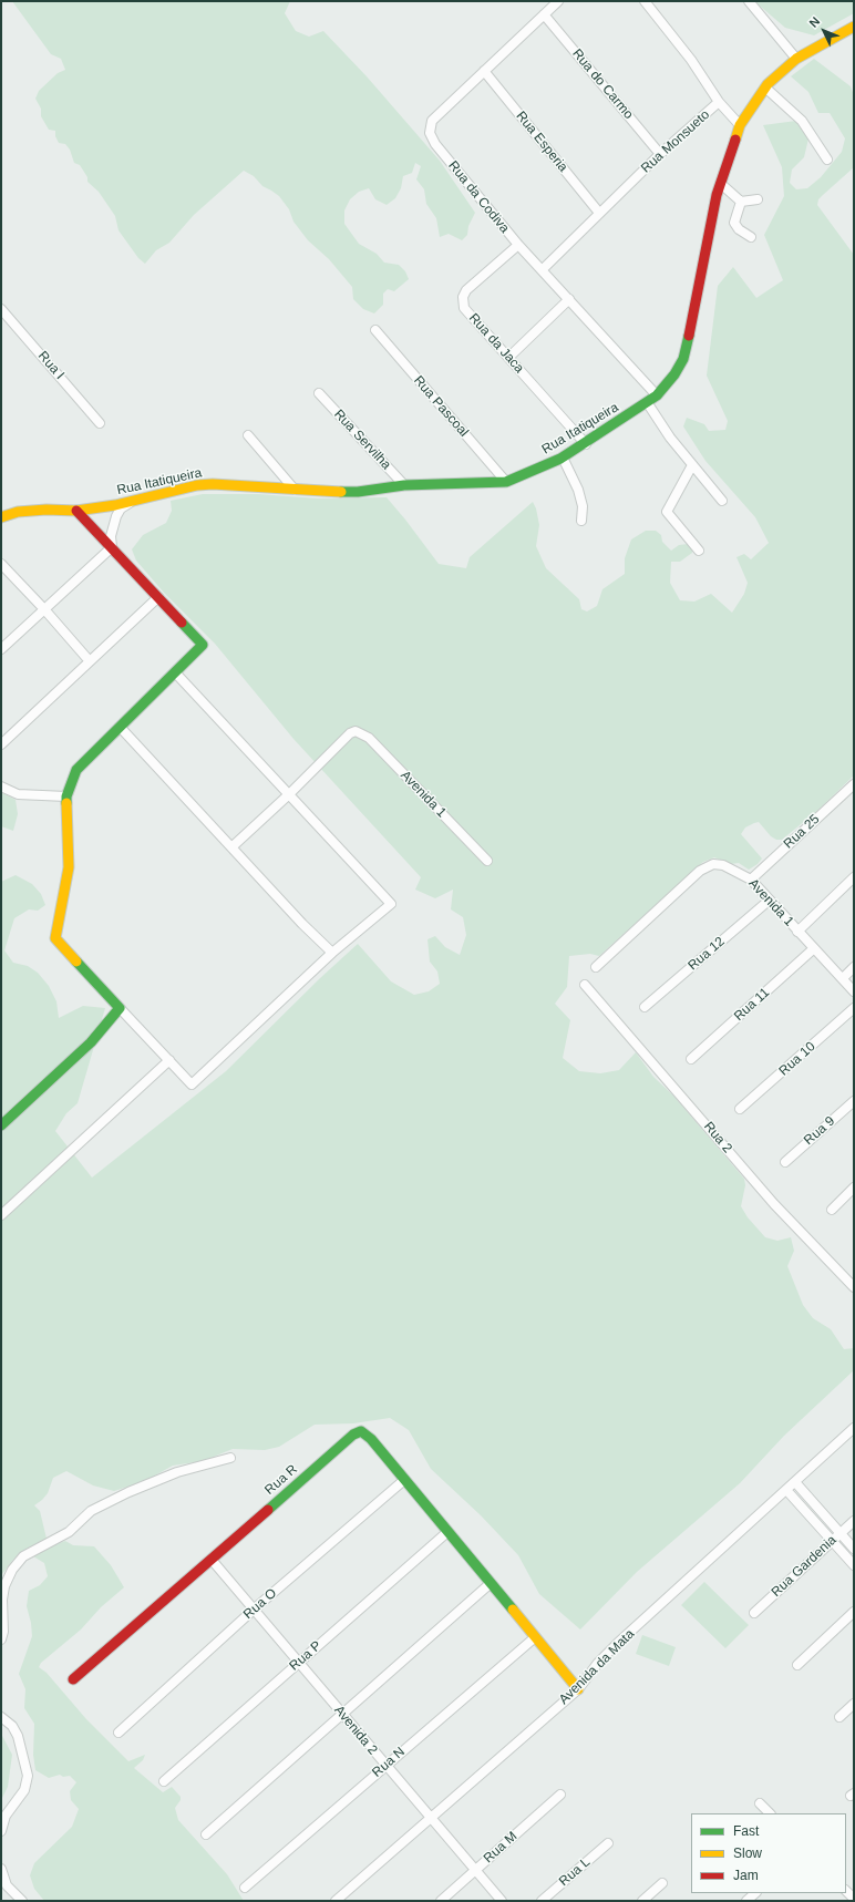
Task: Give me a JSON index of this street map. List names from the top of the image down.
{
  "streets": {
    "street": [
      "Rua do Carmo",
      "Rua Esperia",
      "Rua Monsueto",
      "Rua da Codiva",
      "Rua da Jaca",
      "Rua I",
      "Rua Pascoal",
      "Rua Itatiqueira",
      "Rua Servilha",
      "Avenida 1",
      "Rua 25",
      "Rua 12",
      "Rua 11",
      "Rua 10",
      "Rua 9",
      "Rua 2",
      "Rua R",
      "Rua Gardenia",
      "Rua O",
      "Rua P",
      "Avenida da Mata",
      "Avenida 2",
      "Rua N",
      "Rua M",
      "Rua L"
    ]
  },
  "crossings": [
    ["Rua do Carmo", "Rua Monsueto"],
    ["Rua do Carmo", "Rua da Codiva"],
    ["Rua Esperia", "Rua Monsueto"],
    ["Rua Esperia", "Rua da Codiva"],
    ["Rua Monsueto", "Rua da Codiva"],
    ["Rua da Codiva", "Rua da Jaca"],
    ["Rua da Codiva", "Rua Itatiqueira"],
    ["Rua da Jaca", "Rua Itatiqueira"],
    ["Rua Pascoal", "Rua Itatiqueira"],
    ["Rua Itatiqueira", "Rua Servilha"],
    ["Avenida 1", "Rua 25"],
    ["Avenida 1", "Rua 12"],
    ["Avenida 1", "Rua 11"],
    ["Rua R", "Rua O"],
    ["Rua R", "Avenida 2"],
    ["Rua O", "Avenida 2"],
    ["Rua P", "Avenida 2"],
    ["Avenida da Mata", "Avenida 2"],
    ["Avenida 2", "Rua N"],
    ["Avenida 2", "Rua M"]
  ],
  "legend": ["Fast", "Slow", "Jam"],
  "north": "top left"
}
